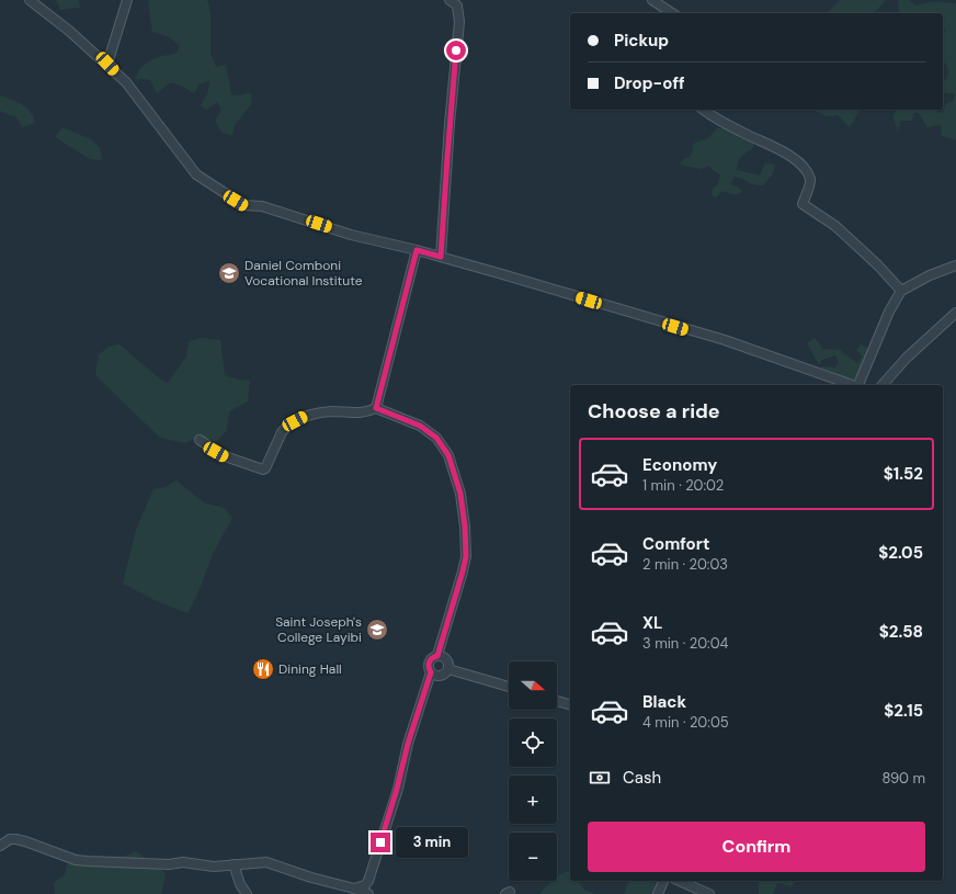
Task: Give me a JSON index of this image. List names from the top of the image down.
{
  "places": {
    "school or university": ["Daniel Comboni Vocational Institute", "Saint Joseph's College Layibi"],
    "restaurant": ["Dining Hall"]
  },
  "north": "right",
  "page": {
    "banner": ["Pickup", "Drop-off"],
    "heading": "Choose a ride",
    "list": [
      {
        "name": "Economy",
        "note": "1 min · 20:02",
        "value": "$1.52"
      },
      {
        "name": "Comfort",
        "note": "2 min · 20:03",
        "value": "$2.05"
      },
      {
        "name": "XL",
        "note": "3 min · 20:04",
        "value": "$2.58"
      },
      {
        "name": "Black",
        "note": "4 min · 20:05",
        "value": "$2.15"
      }
    ],
    "map_buttons": ["+", "−"],
    "pay": ["Cash", "890 m"],
    "buttons": "Confirm",
    "bubble": "3 min"
  }
}
